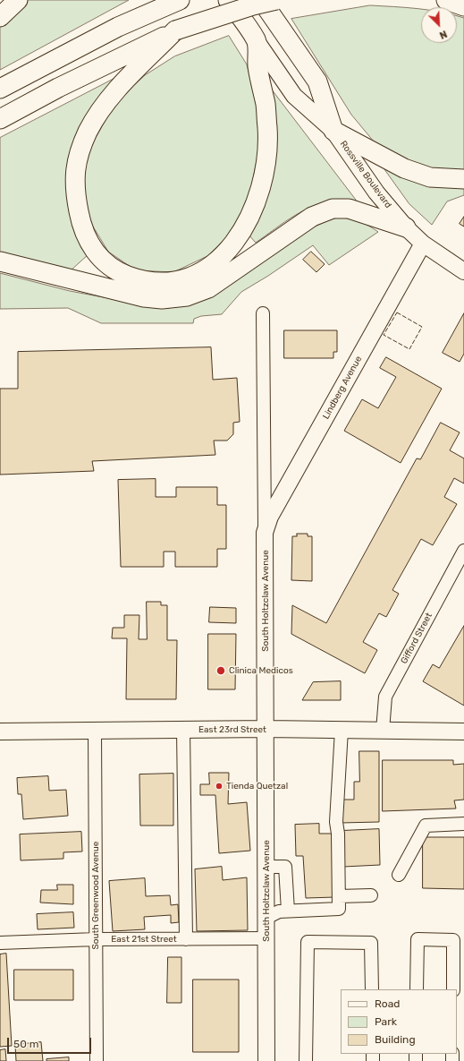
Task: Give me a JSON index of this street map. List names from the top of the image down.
{
  "streets": {
    "highway": ["Rossville Boulevard"],
    "main road": ["Lindberg Avenue", "South Holtzclaw Avenue", "East 23rd Street"],
    "street": ["Gifford Street", "South Greenwood Avenue", "East 21st Street"]
  },
  "crossings": [
    ["Rossville Boulevard", "Lindberg Avenue"],
    ["Lindberg Avenue", "South Holtzclaw Avenue"],
    ["South Holtzclaw Avenue", "East 23rd Street"],
    ["South Holtzclaw Avenue", "East 21st Street"],
    ["Gifford Street", "East 23rd Street"],
    ["East 23rd Street", "South Greenwood Avenue"],
    ["South Greenwood Avenue", "East 21st Street"]
  ],
  "places": ["Clinica Medicos", "Tienda Quetzal"],
  "legend": ["Road", "Park", "Building"],
  "scale_bar": "50 m",
  "north": "bottom right"
}
